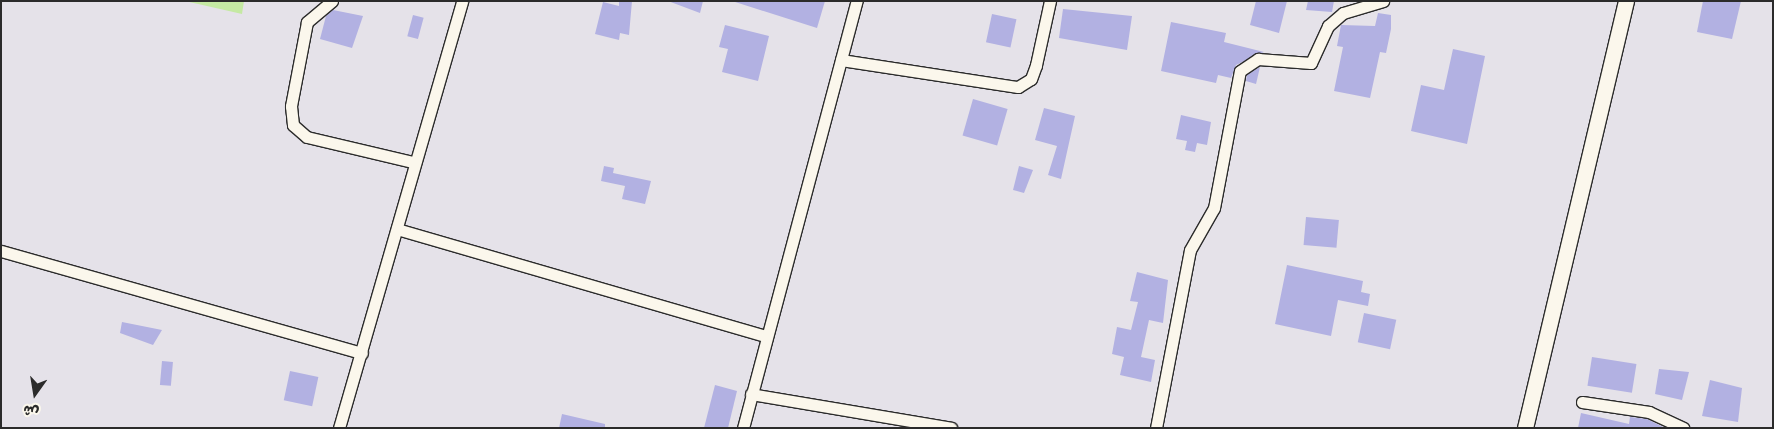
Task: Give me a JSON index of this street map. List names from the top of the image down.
{
  "north": "bottom"
}
